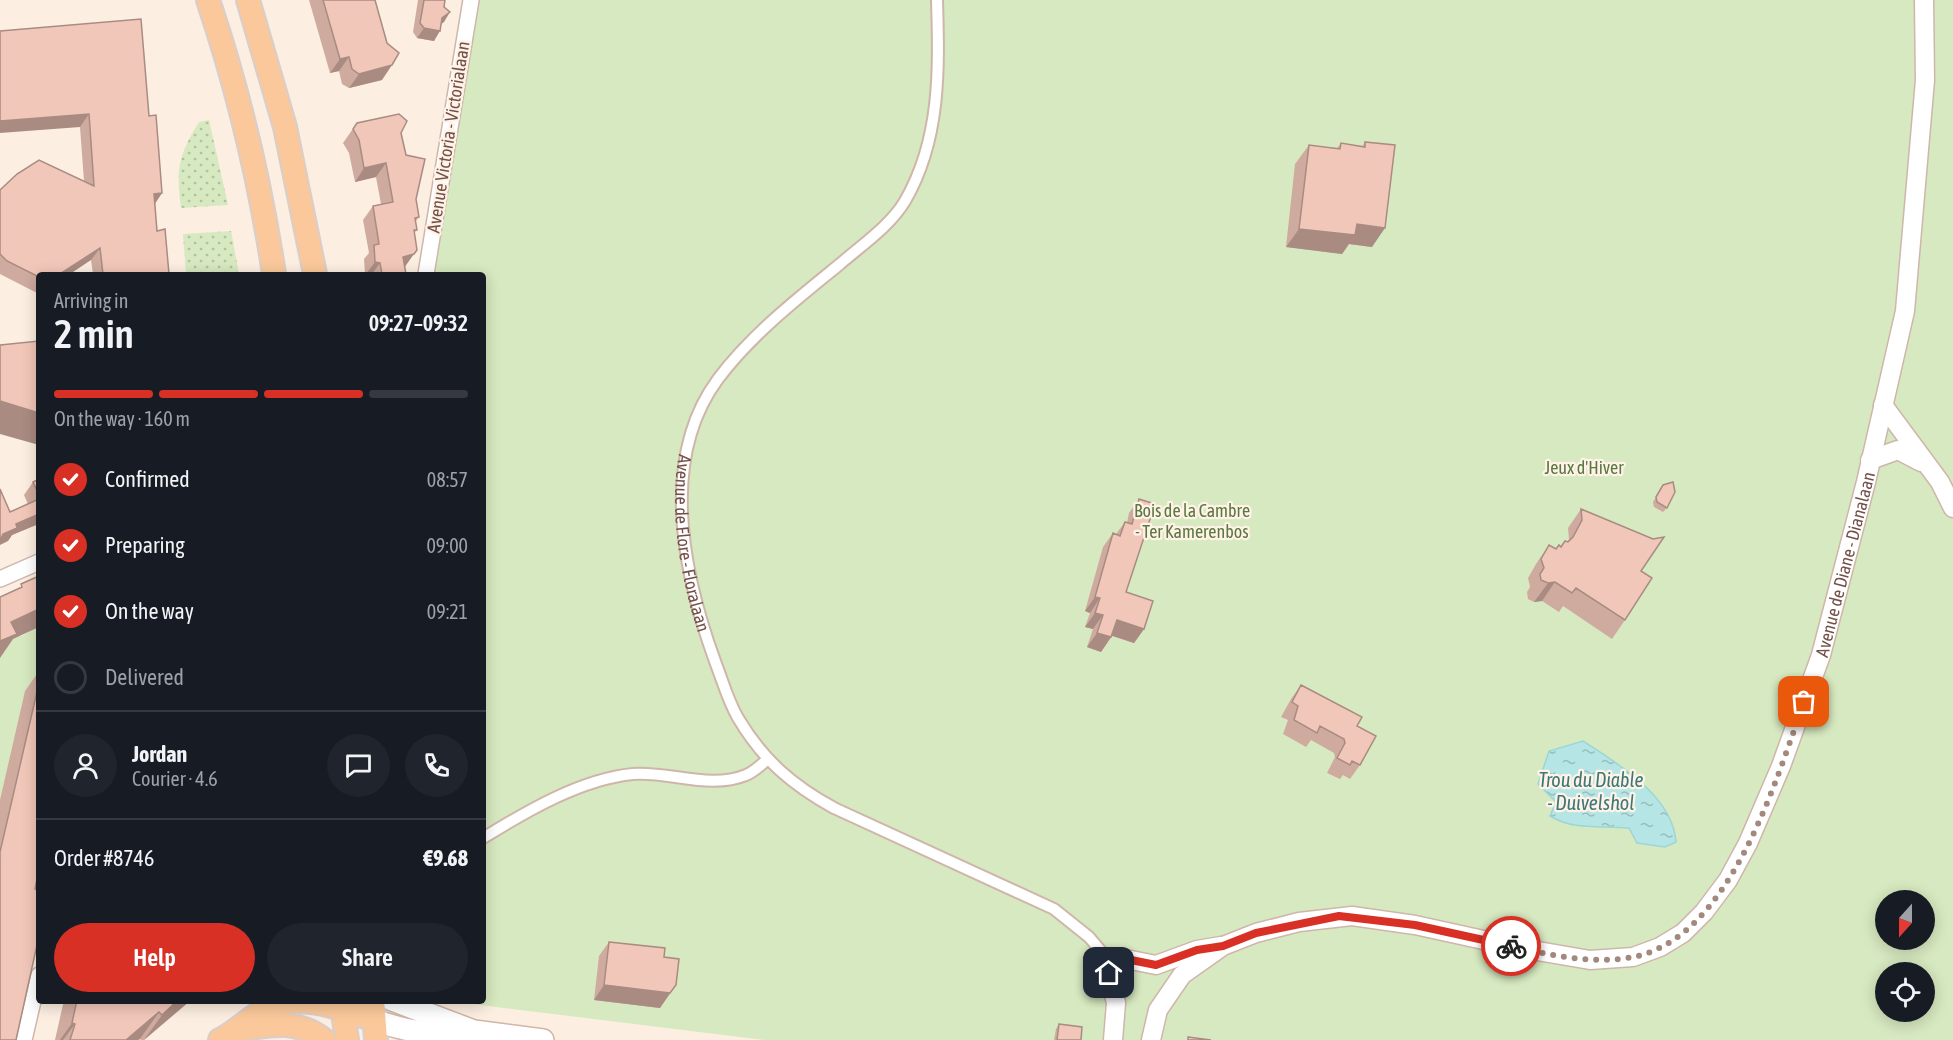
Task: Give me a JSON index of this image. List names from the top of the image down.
{
  "streets": {
    "street": ["Avenue Victoria - Victorialaan", "Avenue de Flore - Floralaan", "Avenue de Diane - Dianalaan"]
  },
  "water": ["Trou du Diable - Duivelshol"],
  "parks": ["Jeux d'Hiver", "Bois de la Cambre - Ter Kamerenbos"],
  "north": "bottom",
  "page": {
    "heading": ["2 min", "Arriving in", "09:27–09:32"],
    "panel": [
      "Jordan",
      "Courier · 4.6",
      "Order #8746",
      "€9.68"
    ],
    "bar": "On the way · 160 m",
    "list": [
      ["Confirmed", "08:57"],
      ["Preparing", "09:00"],
      ["On the way", "09:21"],
      "Delivered"
    ],
    "buttons": ["Help", "Share"]
  }
}
